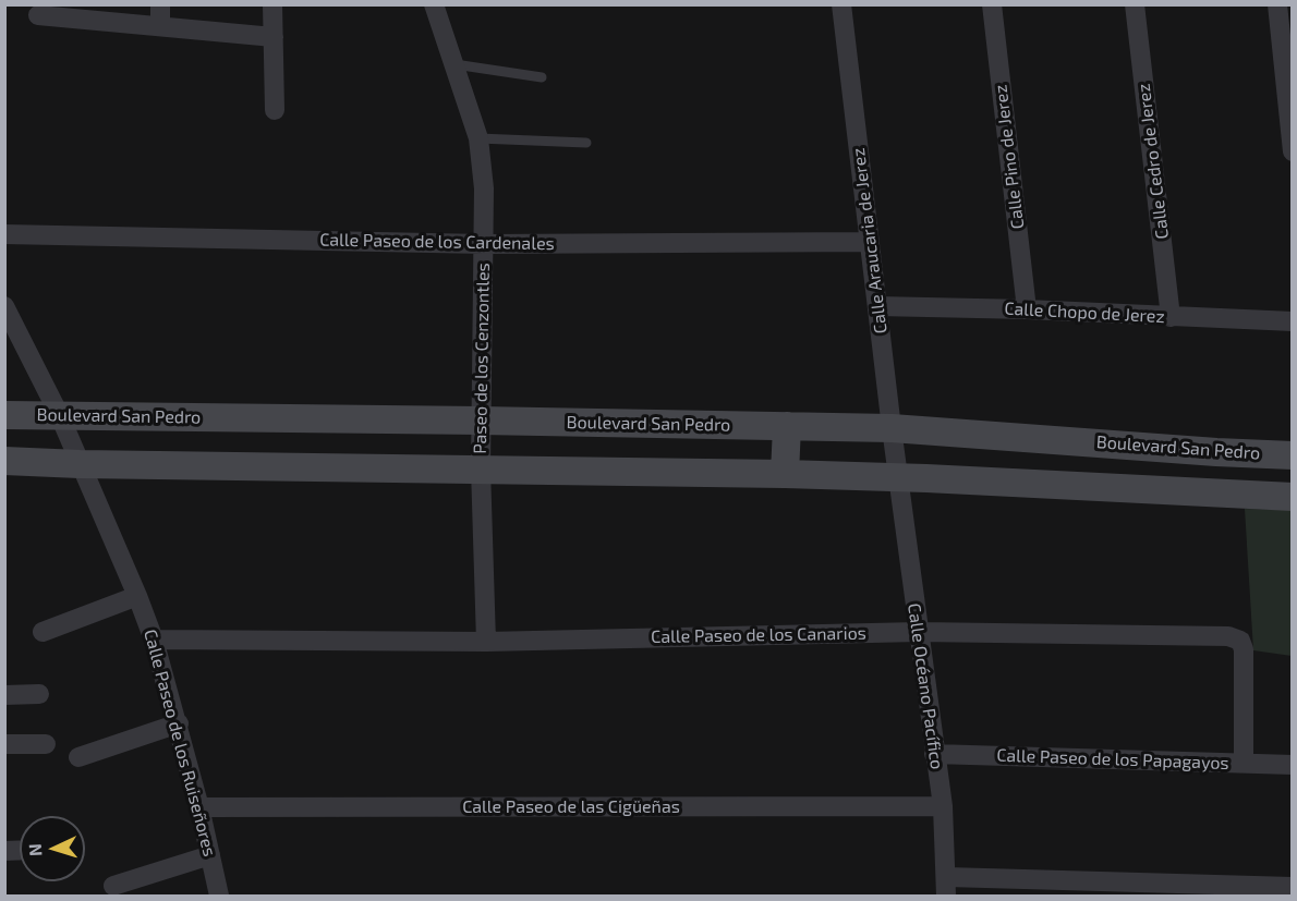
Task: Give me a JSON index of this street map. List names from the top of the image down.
{
  "streets": {
    "street": [
      "Calle Pino de Jerez",
      "Calle Cedro de Jerez",
      "Calle Araucaria de Jerez",
      "Calle Paseo de los Cardenales",
      "Calle Chopo de Jerez",
      "Paseo de los Cenzontles",
      "Boulevard San Pedro",
      "Calle Paseo de los Canarios",
      "Calle Océano Pacífico",
      "Calle Paseo de los Ruiseñores",
      "Calle Paseo de los Papagayos",
      "Calle Paseo de las Cigüeñas"
    ]
  },
  "crossings": [
    ["Calle Pino de Jerez", "Calle Chopo de Jerez"],
    ["Calle Cedro de Jerez", "Calle Chopo de Jerez"],
    ["Calle Araucaria de Jerez", "Calle Paseo de los Cardenales"],
    ["Calle Araucaria de Jerez", "Calle Chopo de Jerez"],
    ["Calle Araucaria de Jerez", "Boulevard San Pedro"],
    ["Calle Araucaria de Jerez", "Calle Océano Pacífico"],
    ["Calle Paseo de los Cardenales", "Paseo de los Cenzontles"],
    ["Paseo de los Cenzontles", "Boulevard San Pedro"],
    ["Paseo de los Cenzontles", "Calle Paseo de los Canarios"],
    ["Boulevard San Pedro", "Calle Paseo de los Ruiseñores"],
    ["Calle Paseo de los Canarios", "Calle Océano Pacífico"],
    ["Calle Paseo de los Canarios", "Calle Paseo de los Ruiseñores"],
    ["Calle Paseo de los Canarios", "Calle Paseo de los Papagayos"],
    ["Calle Océano Pacífico", "Calle Paseo de los Papagayos"],
    ["Calle Océano Pacífico", "Calle Paseo de las Cigüeñas"],
    ["Calle Paseo de los Ruiseñores", "Calle Paseo de las Cigüeñas"]
  ],
  "north": "left"
}
